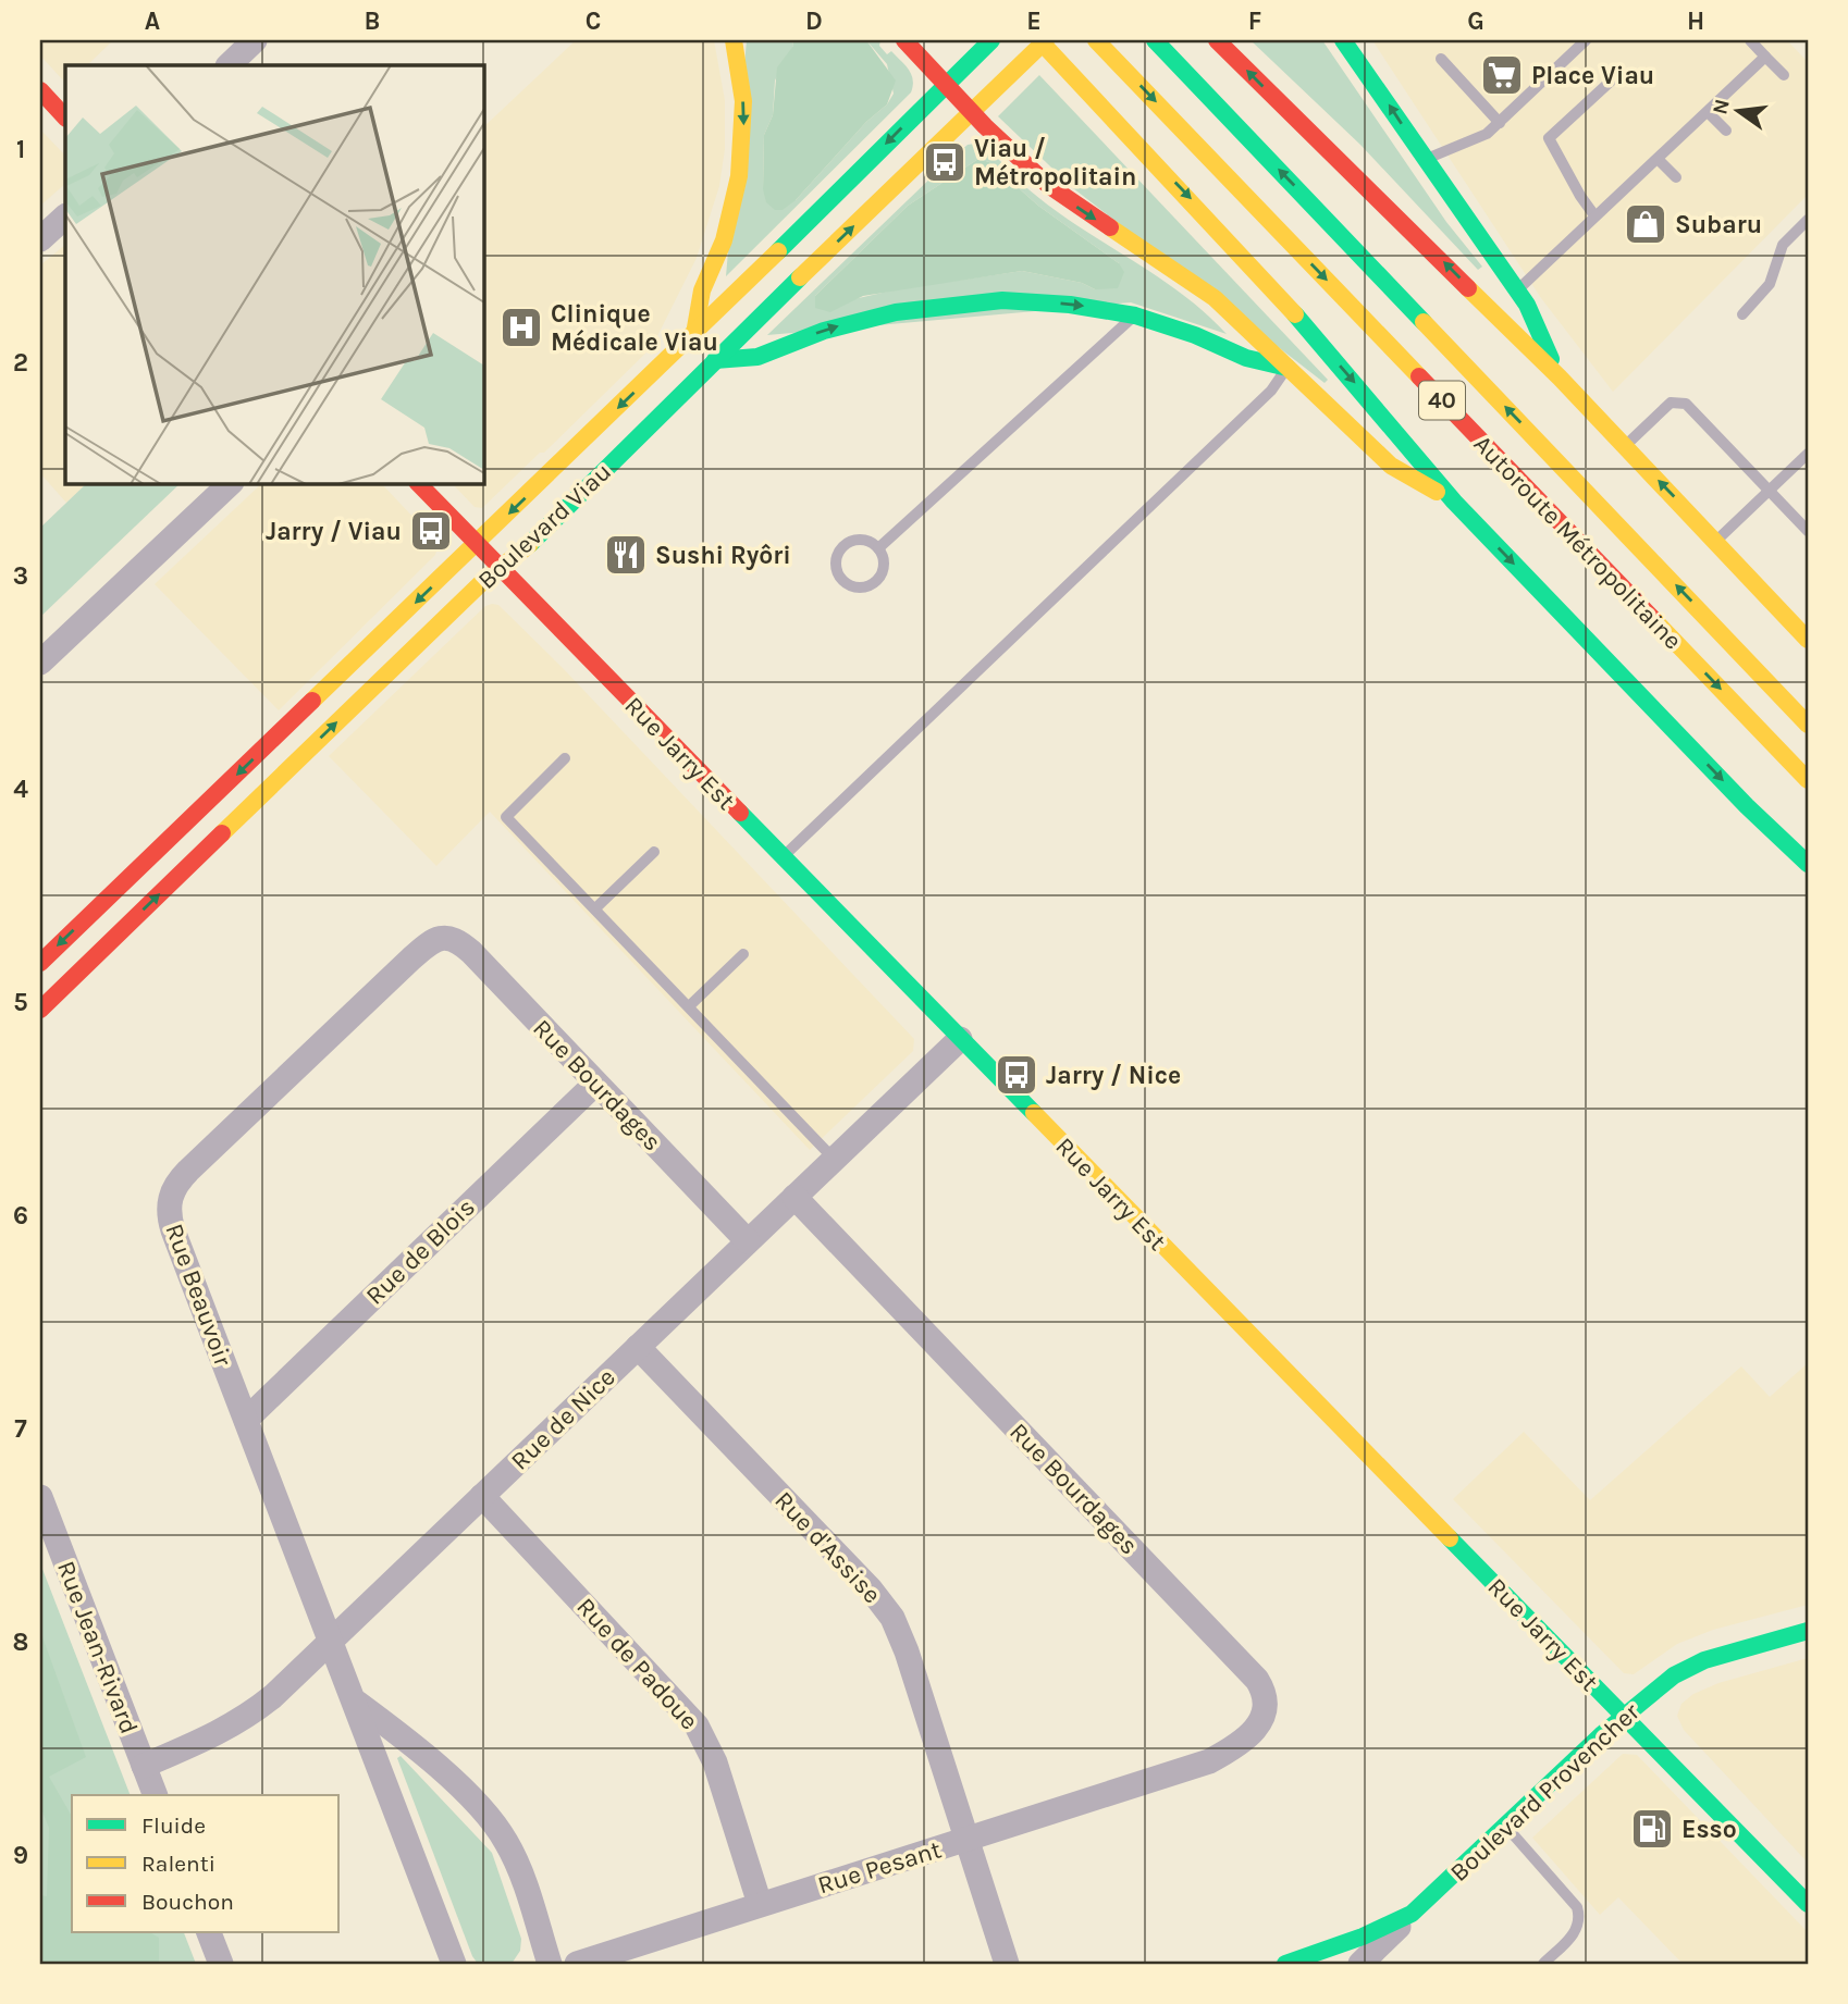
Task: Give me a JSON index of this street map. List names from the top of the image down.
{
  "streets": {
    "main road": [
      "40",
      "Boulevard Viau",
      "Autoroute Métropolitaine",
      "Rue Jarry Est",
      "Boulevard Provencher"
    ],
    "street": [
      "Rue Bourdages",
      "Rue de Blois",
      "Rue Beauvoir",
      "Rue de Nice",
      "Rue d'Assise",
      "Rue Jean-Rivard",
      "Rue de Padoue",
      "Rue Pesant"
    ]
  },
  "crossings": [
    ["Boulevard Viau", "Rue Jarry Est"],
    ["Rue Jarry Est", "Rue de Nice"],
    ["Rue Jarry Est", "Boulevard Provencher"],
    ["Rue Bourdages", "Rue de Blois"],
    ["Rue Bourdages", "Rue Beauvoir"],
    ["Rue Bourdages", "Rue de Nice"],
    ["Rue Bourdages", "Rue Pesant"],
    ["Rue de Blois", "Rue Beauvoir"],
    ["Rue Beauvoir", "Rue de Nice"],
    ["Rue de Nice", "Rue d'Assise"],
    ["Rue de Nice", "Rue Jean-Rivard"],
    ["Rue de Nice", "Rue de Padoue"],
    ["Rue d'Assise", "Rue Pesant"],
    ["Rue de Padoue", "Rue Pesant"]
  ],
  "places": {
    "supermarket": ["Place Viau"],
    "bus stop": ["Viau / Métropolitain", "Jarry / Viau", "Jarry / Nice"],
    "shop": ["Subaru"],
    "hospital": ["Clinique Médicale Viau"],
    "restaurant": ["Sushi Ryôri"],
    "fuel station": ["Esso"]
  },
  "legend": ["Fluide", "Ralenti", "Bouchon"],
  "north": "left",
  "grid": {
    "columns": [
      "A",
      "B",
      "C",
      "D",
      "E",
      "F",
      "G",
      "H"
    ],
    "rows": [
      "1",
      "2",
      "3",
      "4",
      "5",
      "6",
      "7",
      "8",
      "9"
    ]
  }
}
